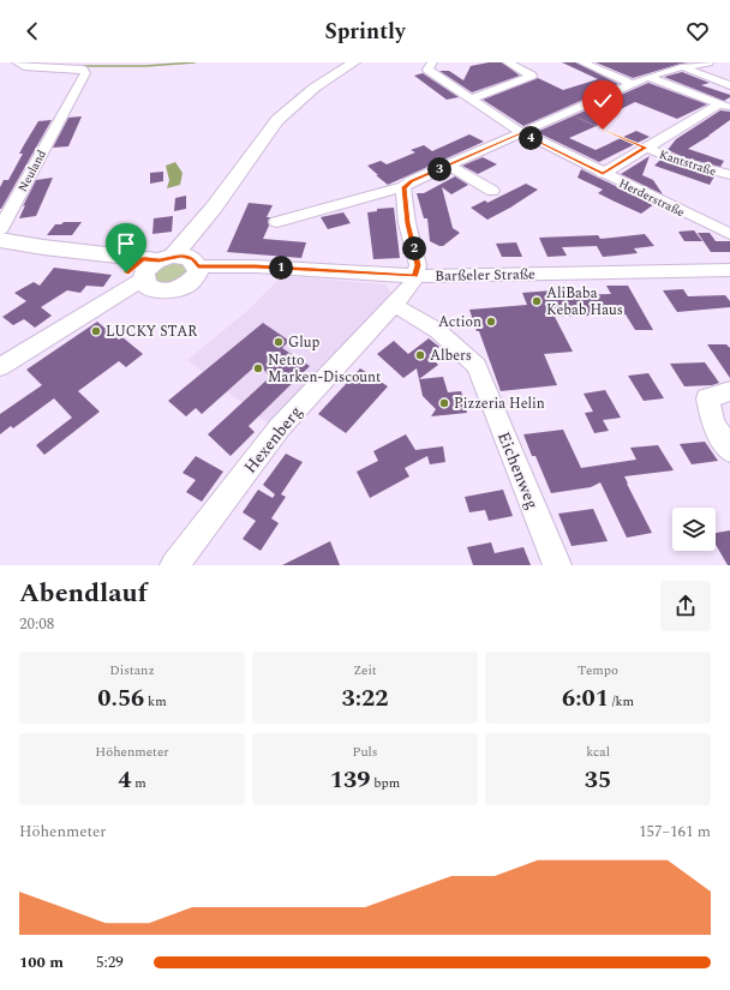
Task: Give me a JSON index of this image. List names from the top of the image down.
{
  "streets": {
    "street": [
      "Kantstraße",
      "Neuland",
      "Herderstraße",
      "Barßeler Straße",
      "Hexenberg",
      "Eichenweg"
    ]
  },
  "crossings": [
    ["Barßeler Straße", "Hexenberg"],
    ["Hexenberg", "Eichenweg"]
  ],
  "places": [
    "AliBaba Kebab Haus",
    "Action",
    "LUCKY STAR",
    "Glup",
    "Albers",
    "Netto Marken-Discount",
    "Pizzeria Helin"
  ],
  "page": {
    "header": "Sprintly",
    "pins": [
      "4",
      "3",
      "2",
      "1"
    ],
    "heading": ["Abendlauf", "20:08"],
    "stats": [
      ["Distanz", "0.56 km"],
      ["Zeit", "3:22"],
      ["Tempo", "6:01 /km"],
      ["Höhenmeter", "4 m"],
      ["Puls", "139 bpm"],
      ["kcal", "35"]
    ],
    "chart": ["Höhenmeter", "157–161 m"],
    "list": [
      {
        "name": "100 m",
        "note": "5:29"
      }
    ]
  }
}
